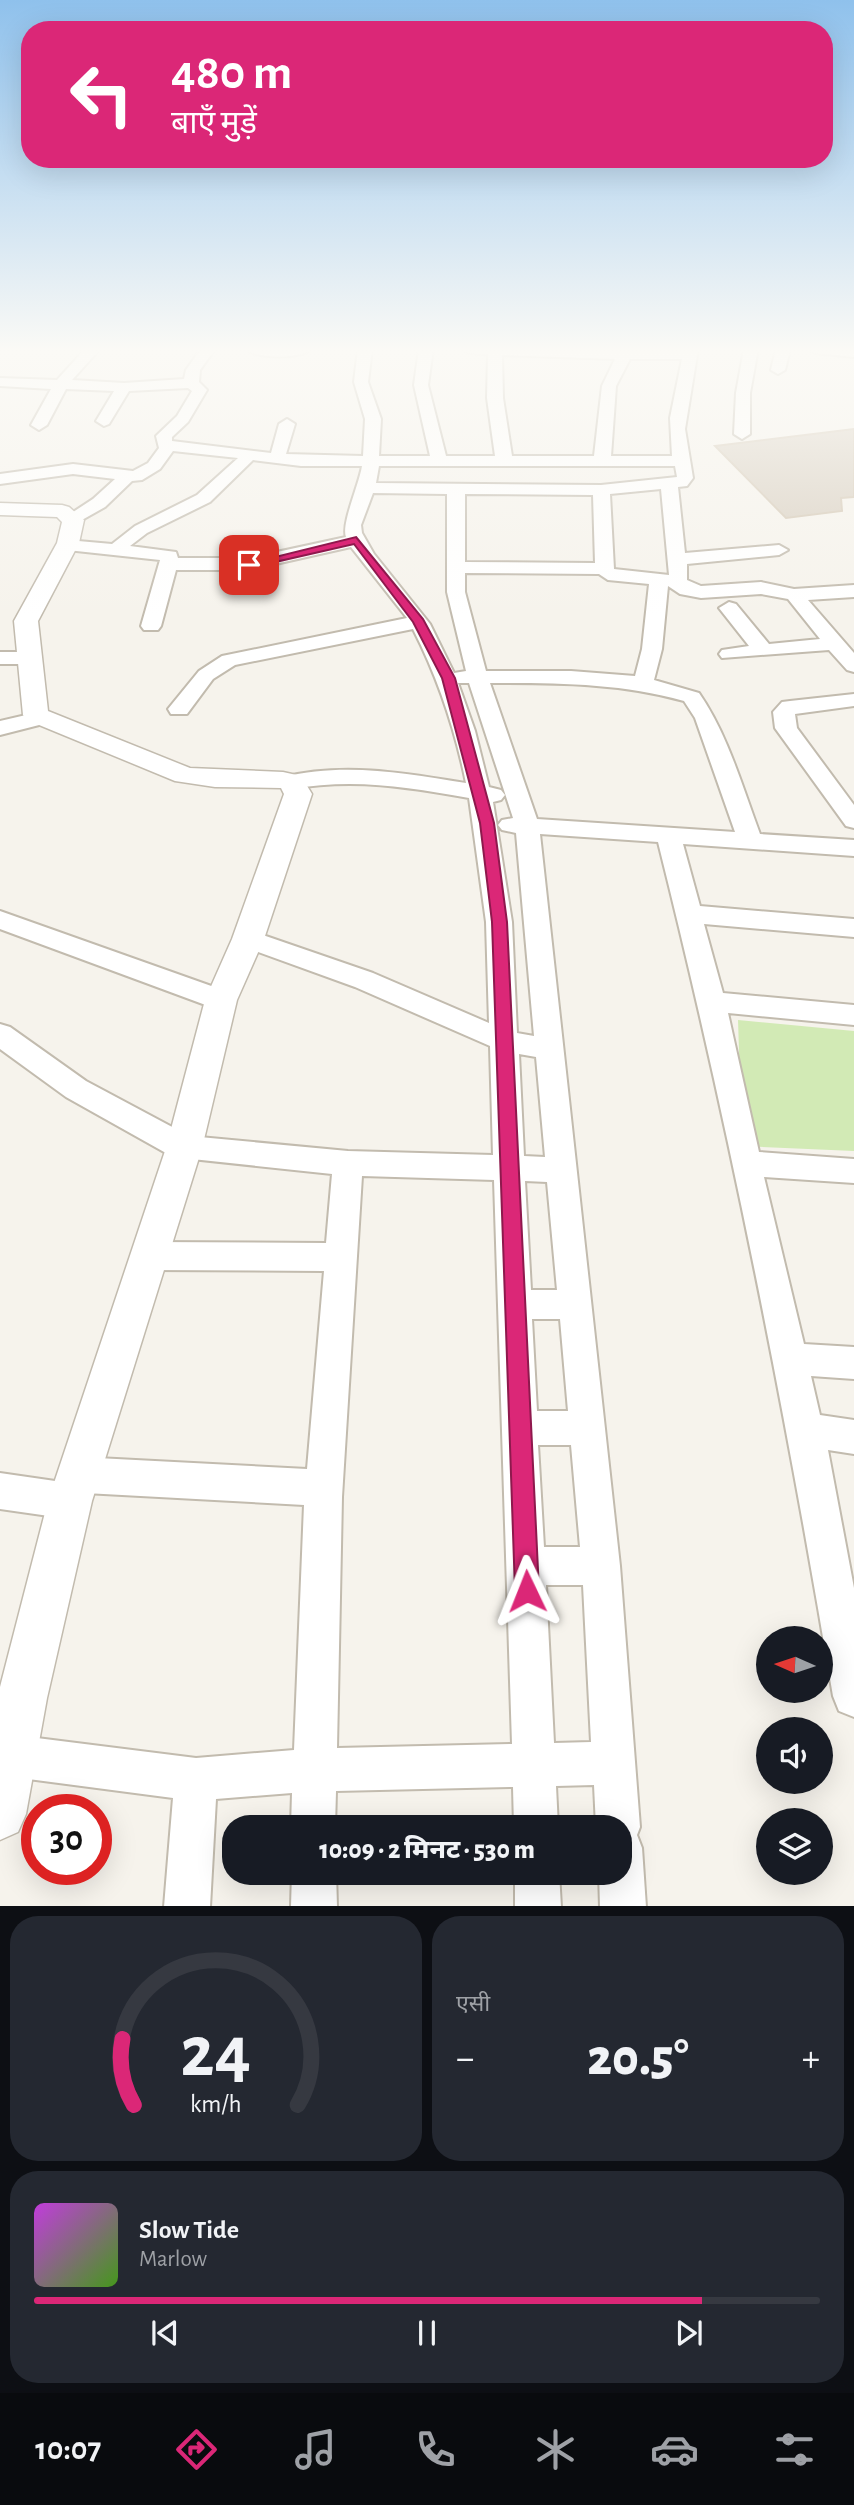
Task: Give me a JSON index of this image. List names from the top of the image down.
{
  "north": "left",
  "page": {
    "turn": ["480 m", "बाएँ मुड़ें"],
    "limit": "30",
    "trip": "10:09 · 2 मिनट · 530 m",
    "tile": "एसी",
    "heat": ["−", "20.5°", "+"],
    "song": ["Slow Tide", "Marlow"],
    "tabs": "10:07",
    "gauge": ["24", "km/h"]
  }
}
